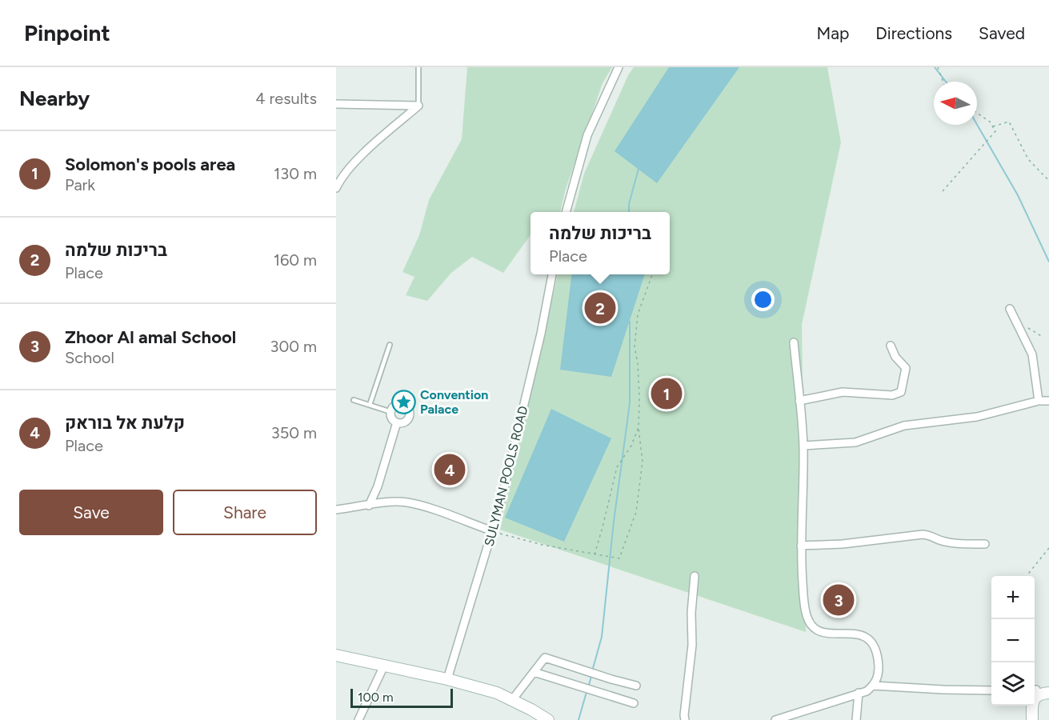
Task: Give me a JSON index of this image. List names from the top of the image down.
{
  "streets": {
    "street": ["SULYMAN POOLS ROAD"]
  },
  "places": {
    "place": ["Convention Palace"]
  },
  "scale_bar": "100 m",
  "north": "left",
  "page": {
    "header": "Pinpoint",
    "nav": ["Map", "Directions", "Saved"],
    "heading": ["Nearby", "4 results"],
    "list": [
      {
        "mark": "1",
        "name": "Solomon's pools area",
        "note": "Park",
        "value": "130 m"
      },
      {
        "mark": "2",
        "name": "בריכות שלמה",
        "note": "Place",
        "value": "160 m"
      },
      {
        "mark": "3",
        "name": "Zhoor Al amal School",
        "note": "School",
        "value": "300 m"
      },
      {
        "mark": "4",
        "name": "קלעת אל בוראק",
        "note": "Place",
        "value": "350 m"
      }
    ],
    "popup": ["בריכות שלמה", "Place"],
    "pins": [
      "2",
      "1",
      "4",
      "3"
    ],
    "buttons": ["Save", "Share"],
    "map_buttons": ["+", "−"],
    "scale": "100 m"
  }
}
